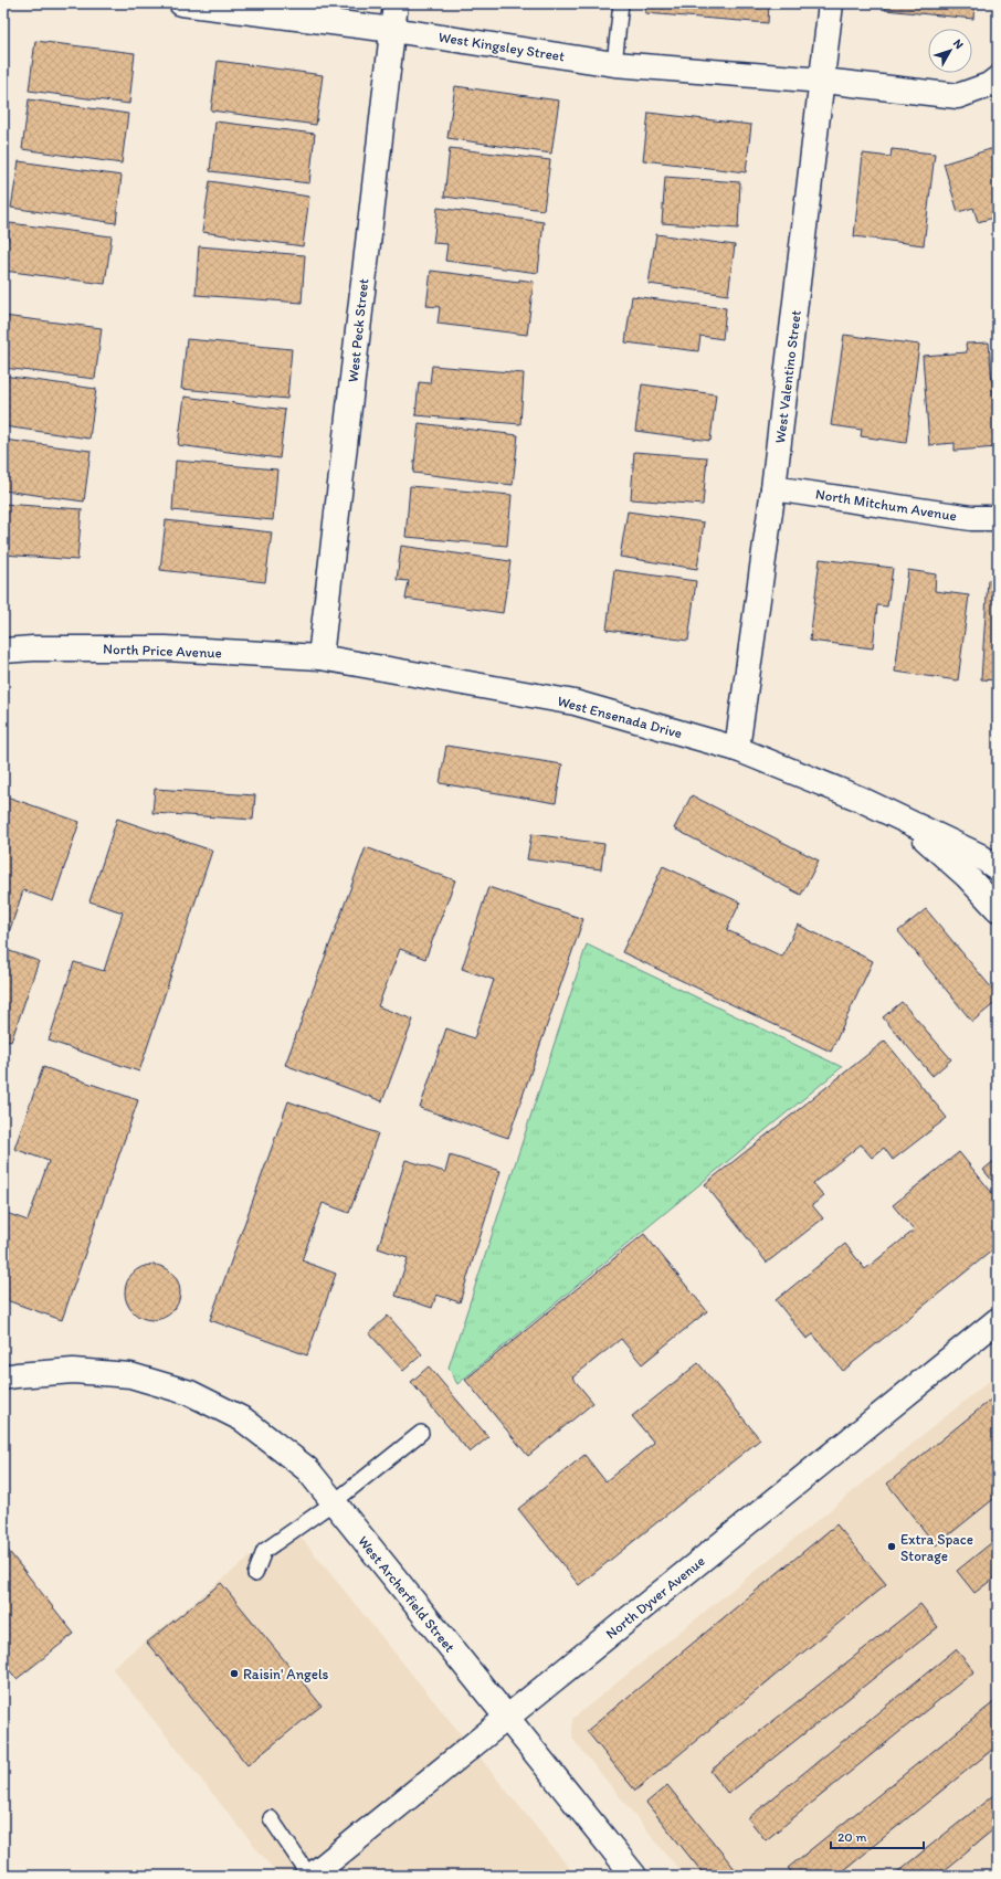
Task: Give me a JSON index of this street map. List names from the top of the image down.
{
  "streets": {
    "street": [
      "West Kingsley Street",
      "West Peck Street",
      "West Valentino Street",
      "North Mitchum Avenue",
      "North Price Avenue",
      "West Ensenada Drive",
      "West Archerfield Street",
      "North Dyver Avenue"
    ]
  },
  "crossings": [
    ["West Kingsley Street", "West Peck Street"],
    ["West Kingsley Street", "West Valentino Street"],
    ["West Peck Street", "North Price Avenue"],
    ["West Peck Street", "West Ensenada Drive"],
    ["West Valentino Street", "North Mitchum Avenue"],
    ["West Valentino Street", "West Ensenada Drive"],
    ["North Price Avenue", "West Ensenada Drive"],
    ["West Archerfield Street", "North Dyver Avenue"]
  ],
  "places": ["Extra Space Storage", "Raisin' Angels"],
  "scale_bar": "20 m",
  "north": "top right"
}
